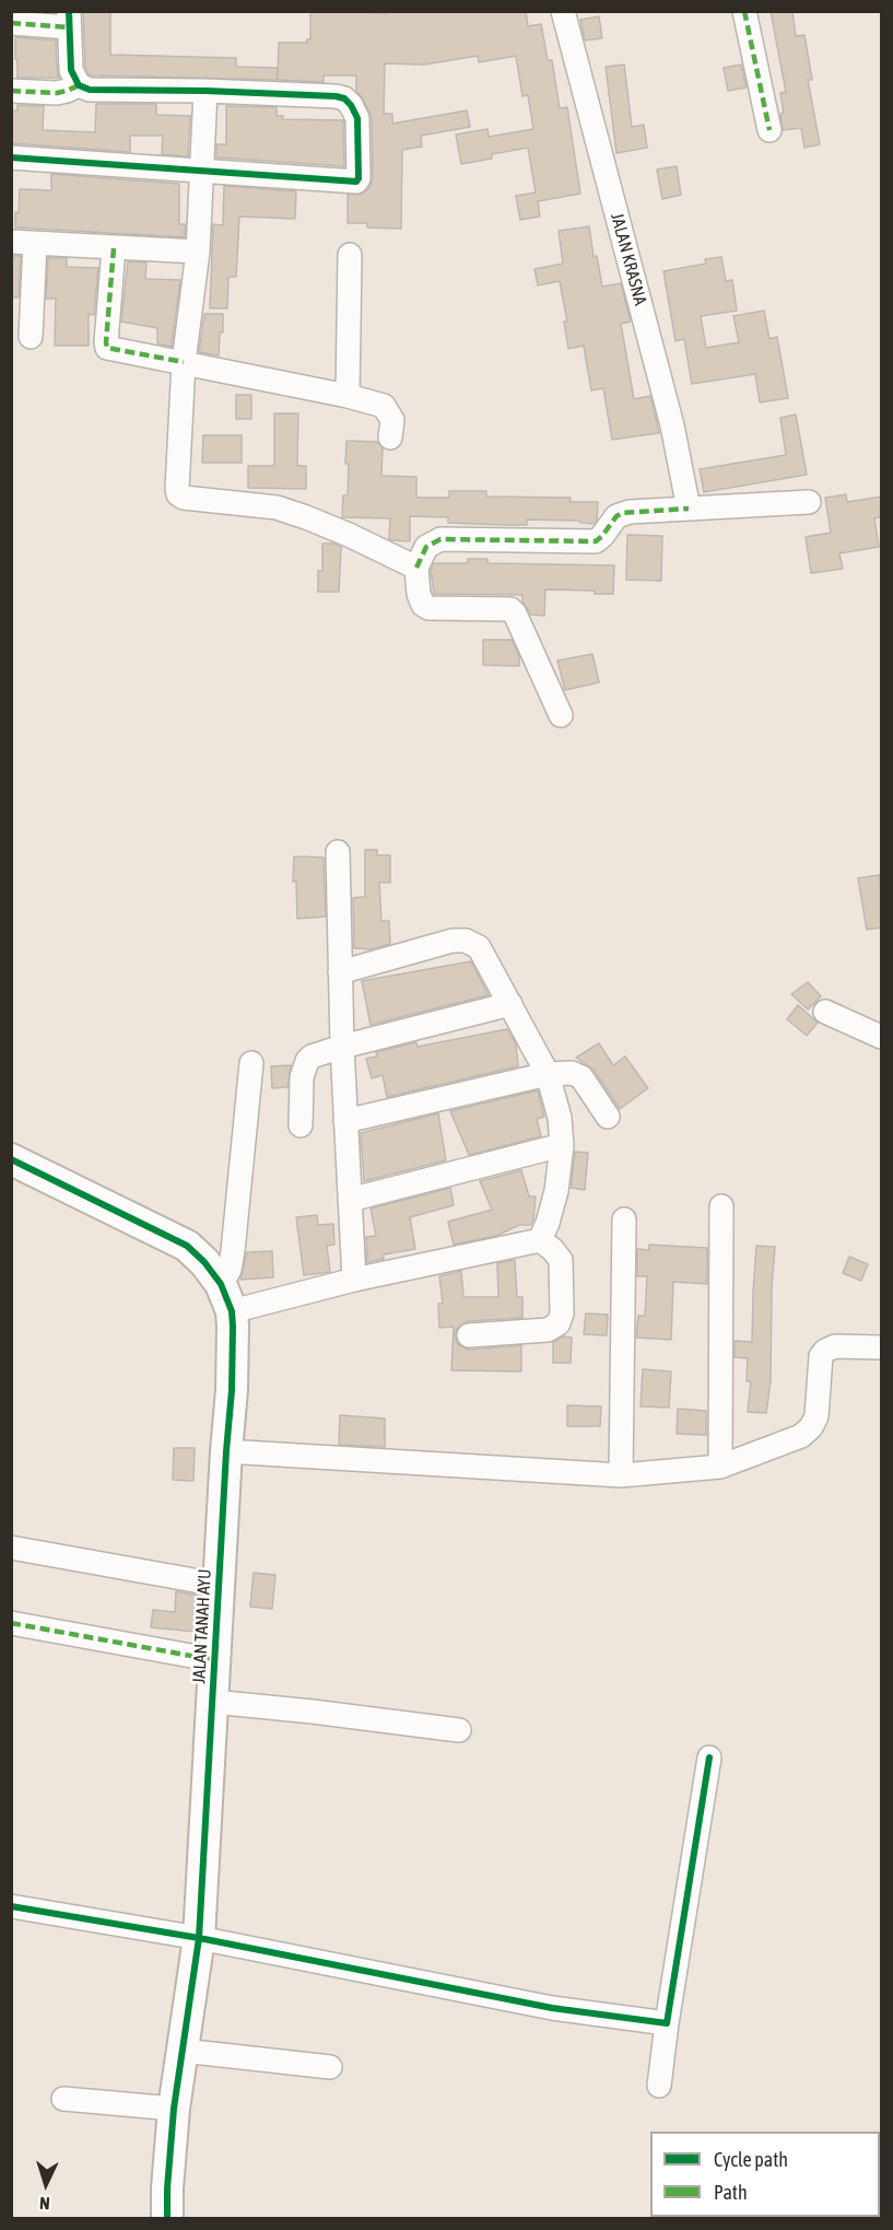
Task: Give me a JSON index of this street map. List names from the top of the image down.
{
  "streets": {
    "street": ["JALAN KRASNA", "JALAN TANAH AYU"]
  },
  "legend": ["Cycle path", "Path"],
  "north": "bottom"
}
